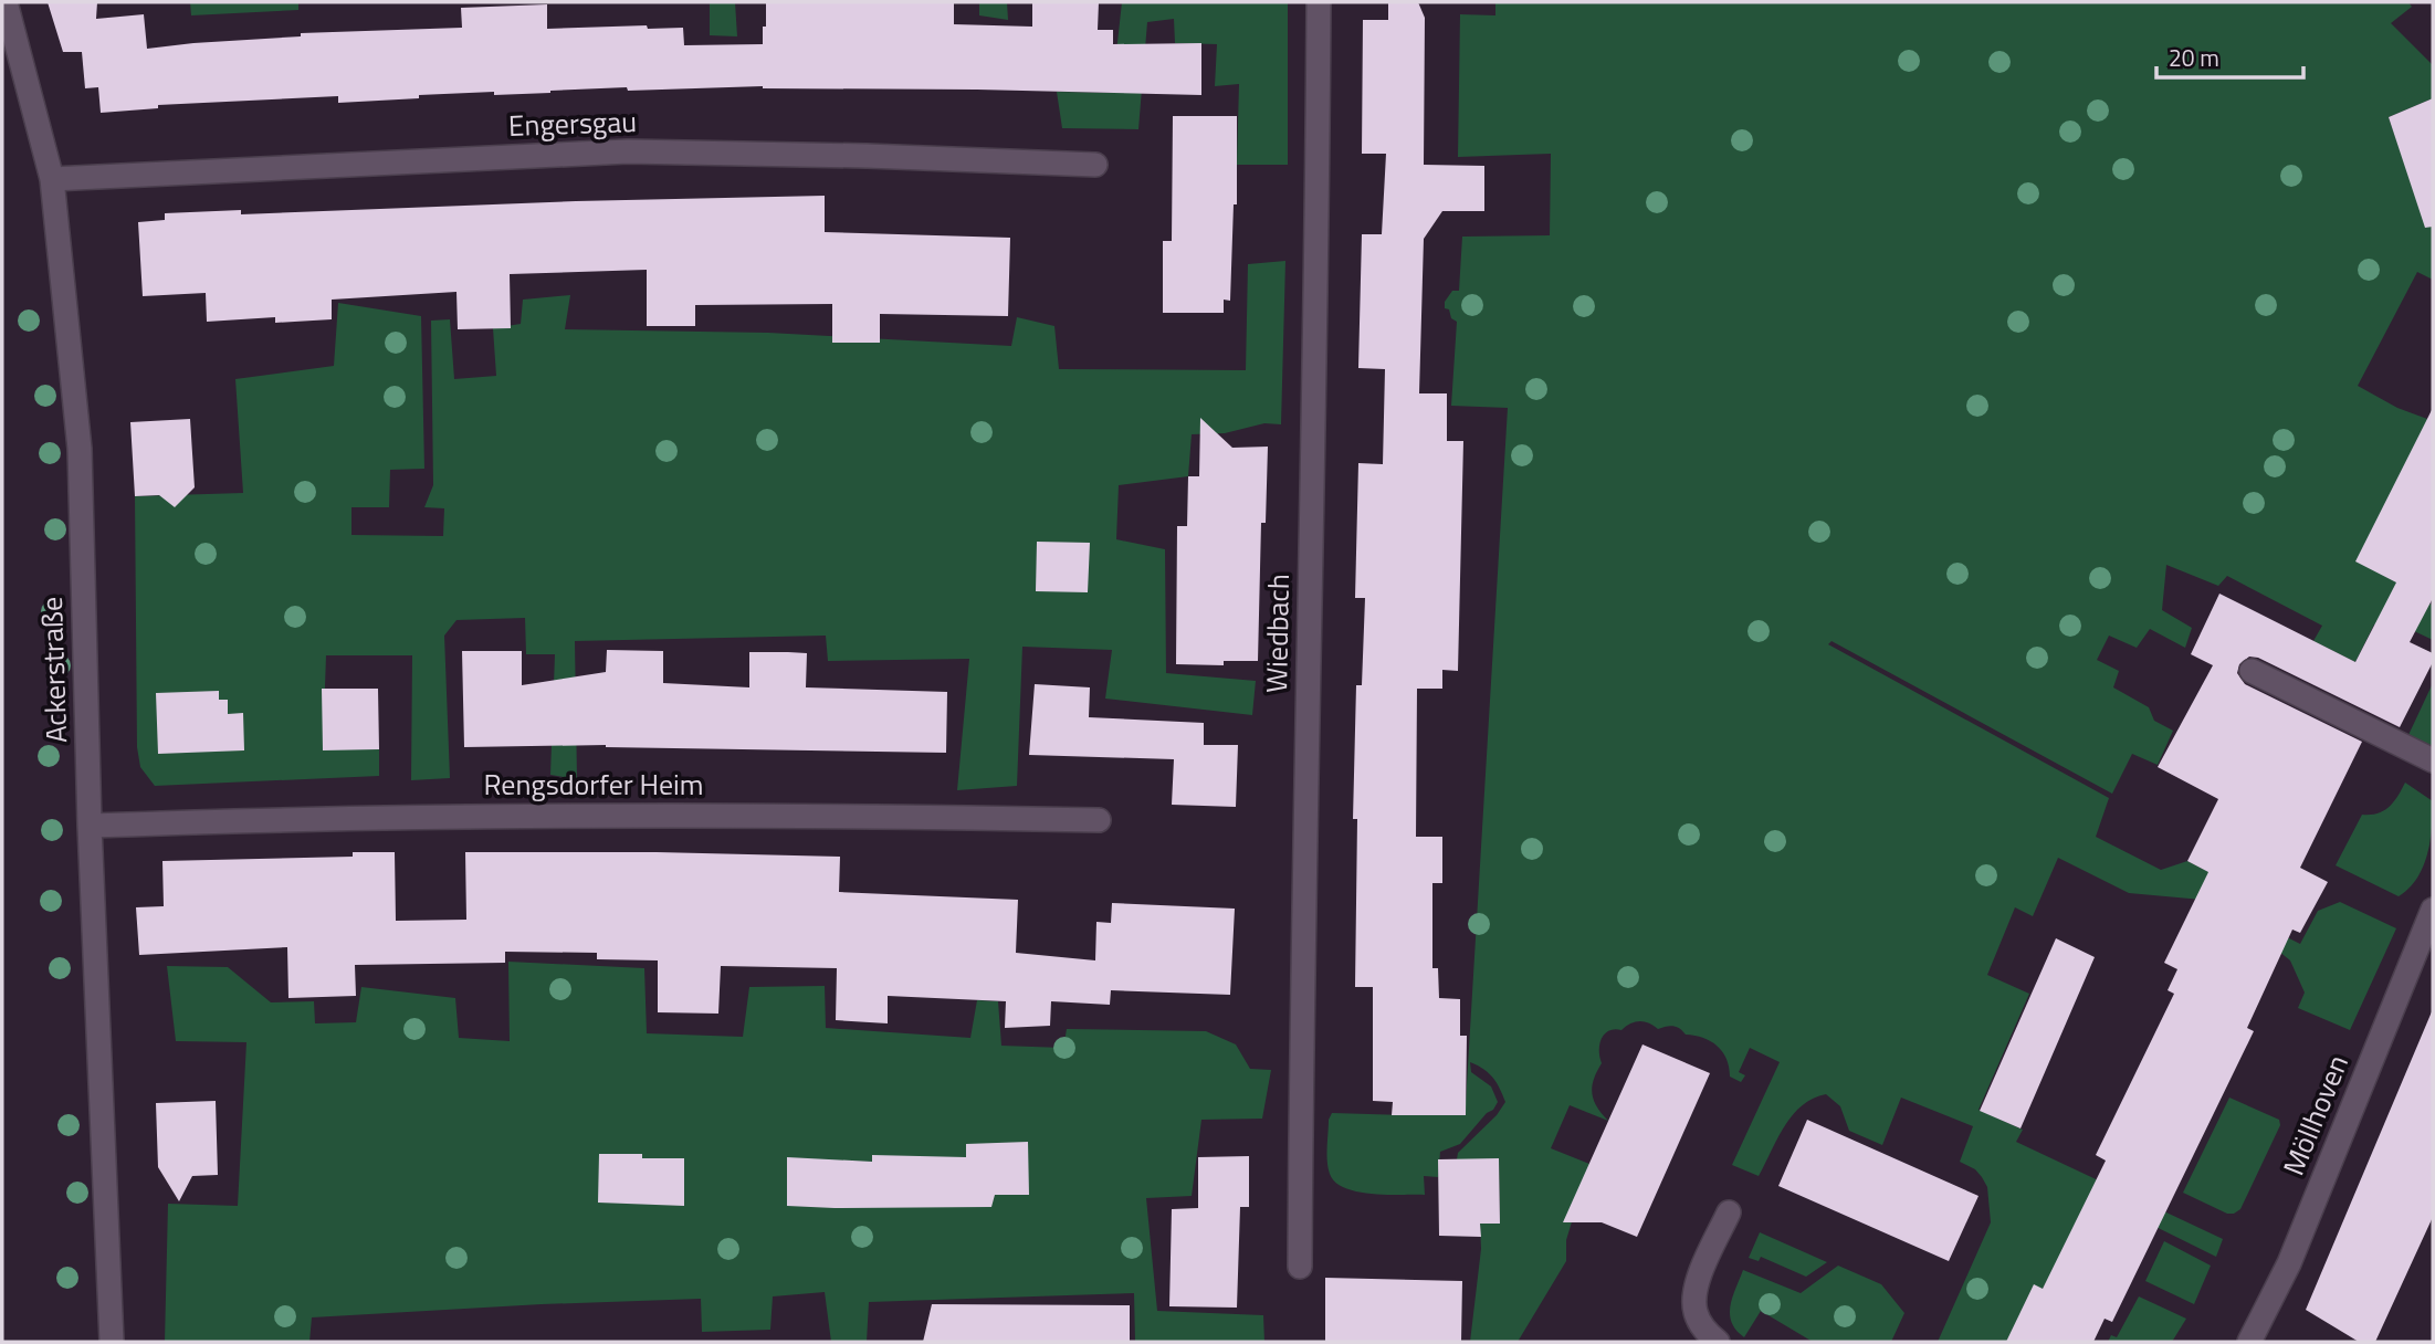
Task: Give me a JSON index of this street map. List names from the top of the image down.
{
  "streets": {
    "street": [
      "Engersgau",
      "Wiedbach",
      "Ackerstraße",
      "Rengsdorfer Heim",
      "Möllhoven"
    ]
  },
  "crossings": [
    ["Engersgau", "Ackerstraße"],
    ["Ackerstraße", "Rengsdorfer Heim"]
  ],
  "scale_bar": "20 m"
}
